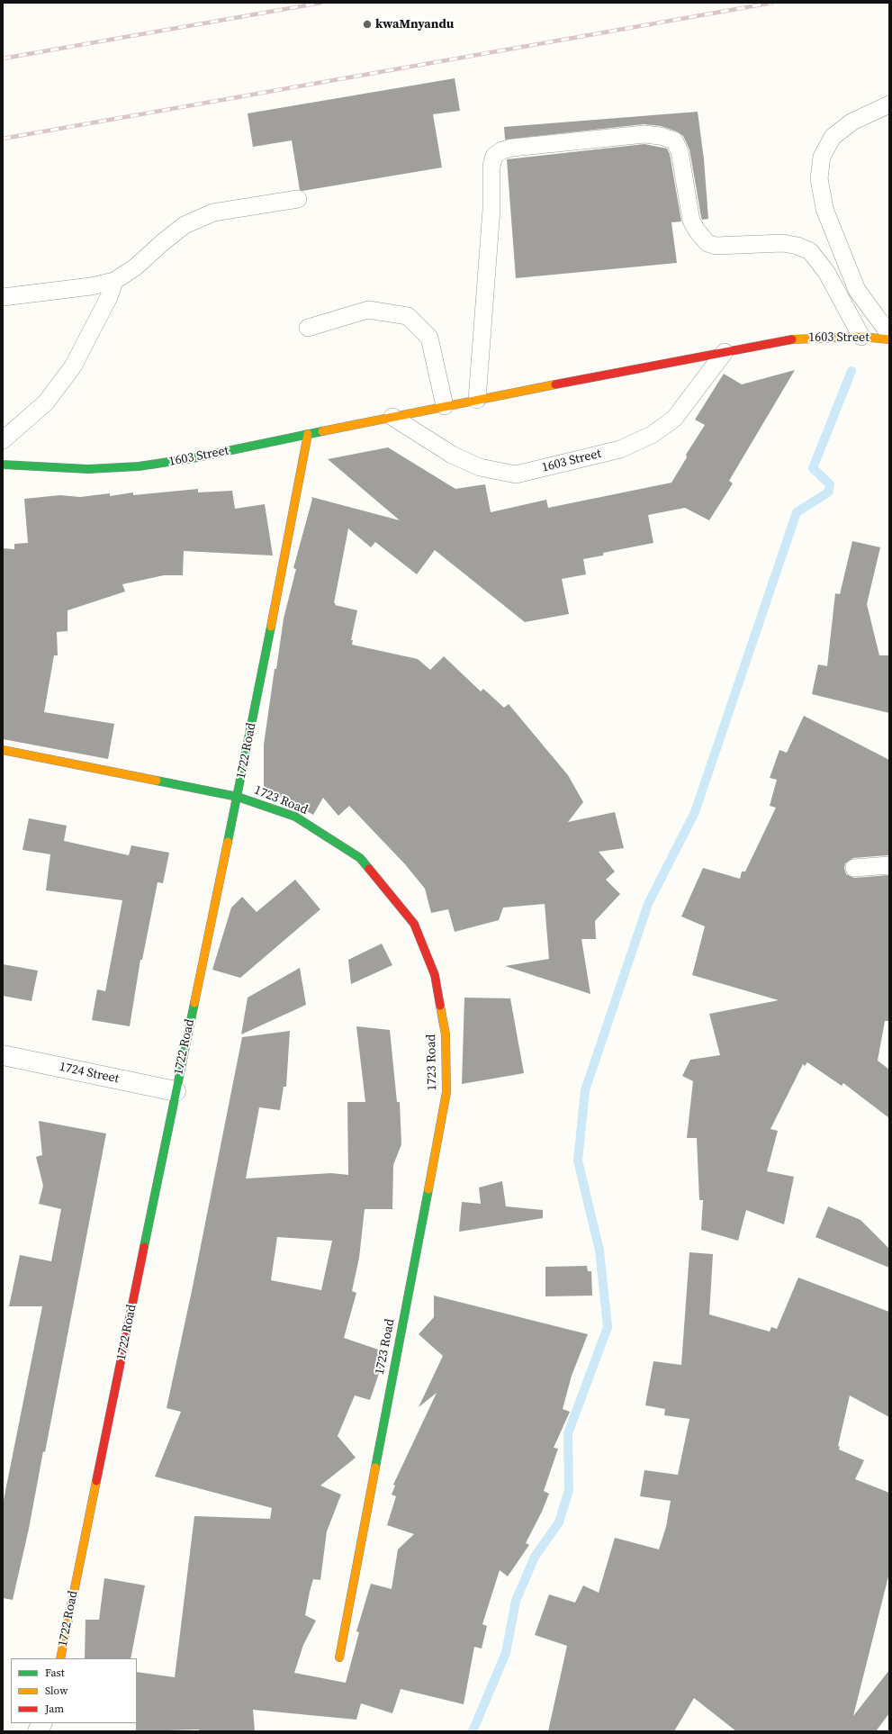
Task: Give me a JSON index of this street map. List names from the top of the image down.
{
  "streets": {
    "street": [
      "1603 Street",
      "1722 Road",
      "1723 Road",
      "1724 Street"
    ]
  },
  "crossings": [
    ["1603 Street", "1722 Road"],
    ["1722 Road", "1723 Road"],
    ["1722 Road", "1724 Street"]
  ],
  "places": ["kwaMnyandu"],
  "legend": ["Fast", "Slow", "Jam"]
}
